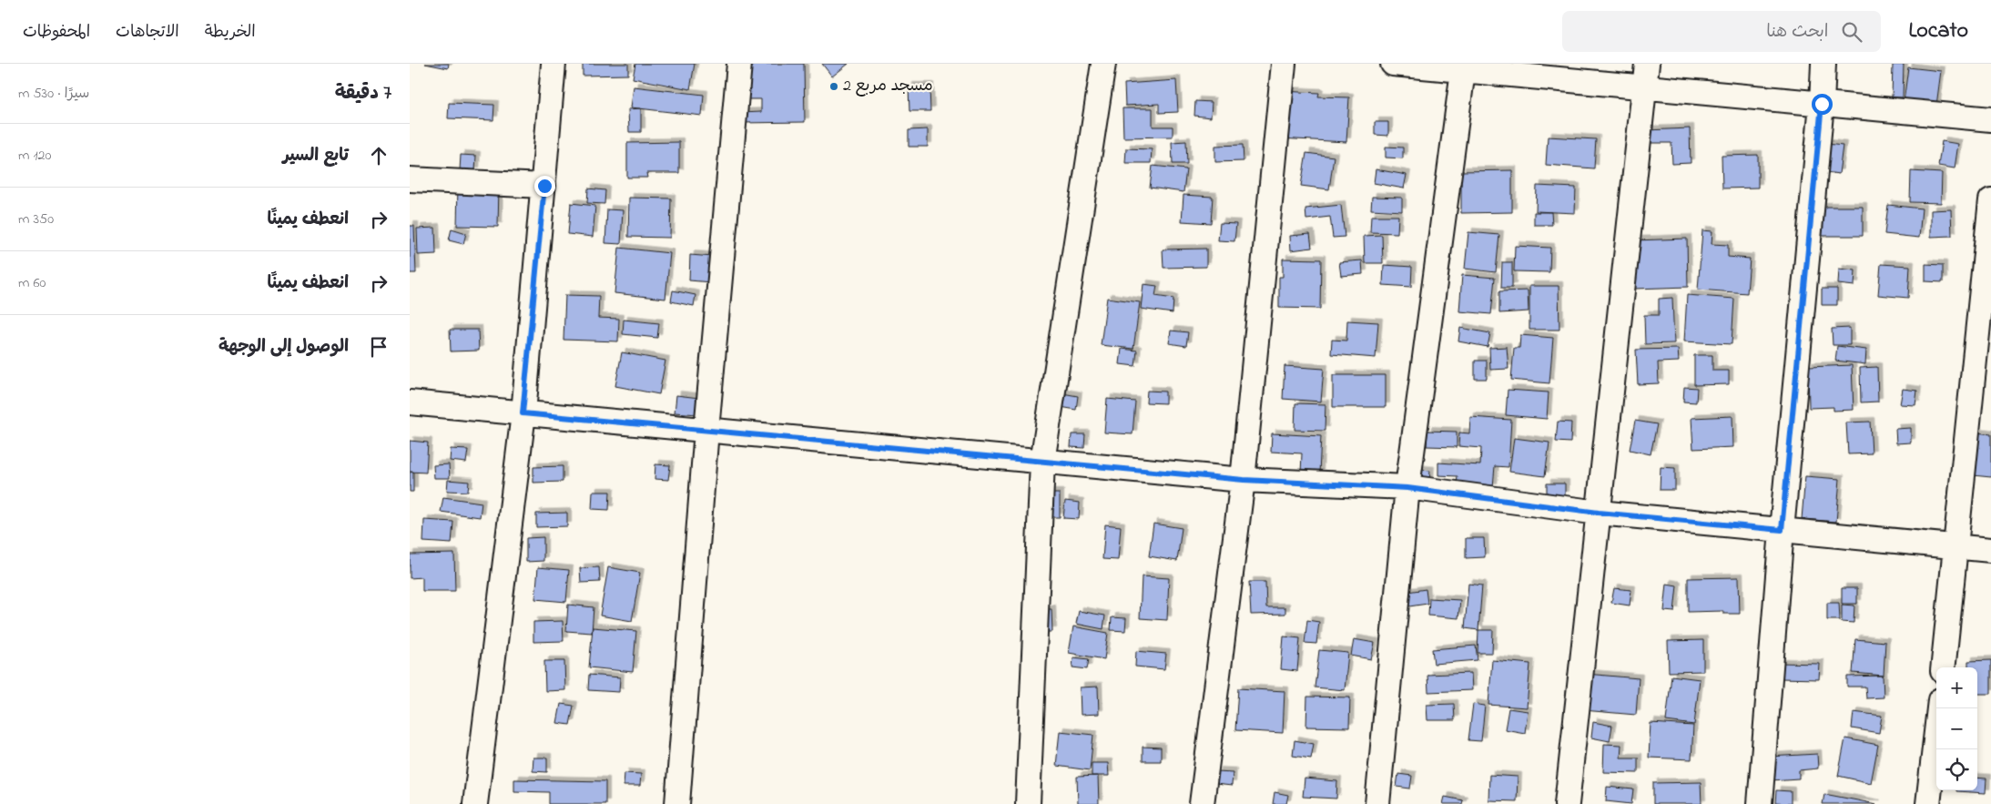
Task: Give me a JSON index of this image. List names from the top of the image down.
{
  "places": ["مسجد مربع 2"],
  "page": {
    "header": "Locato",
    "search": "ابحث هنا",
    "nav": ["الخريطة", "الاتجاهات", "المحفوظات"],
    "heading": ["7 دقيقة", "سيرًا · 530 m"],
    "list": [
      ["تابع السير", "120 m"],
      ["انعطف يمينًا", "350 m"],
      ["انعطف يمينًا", "60 m"],
      "الوصول إلى الوجهة"
    ],
    "map_buttons": ["+", "−"]
  }
}
